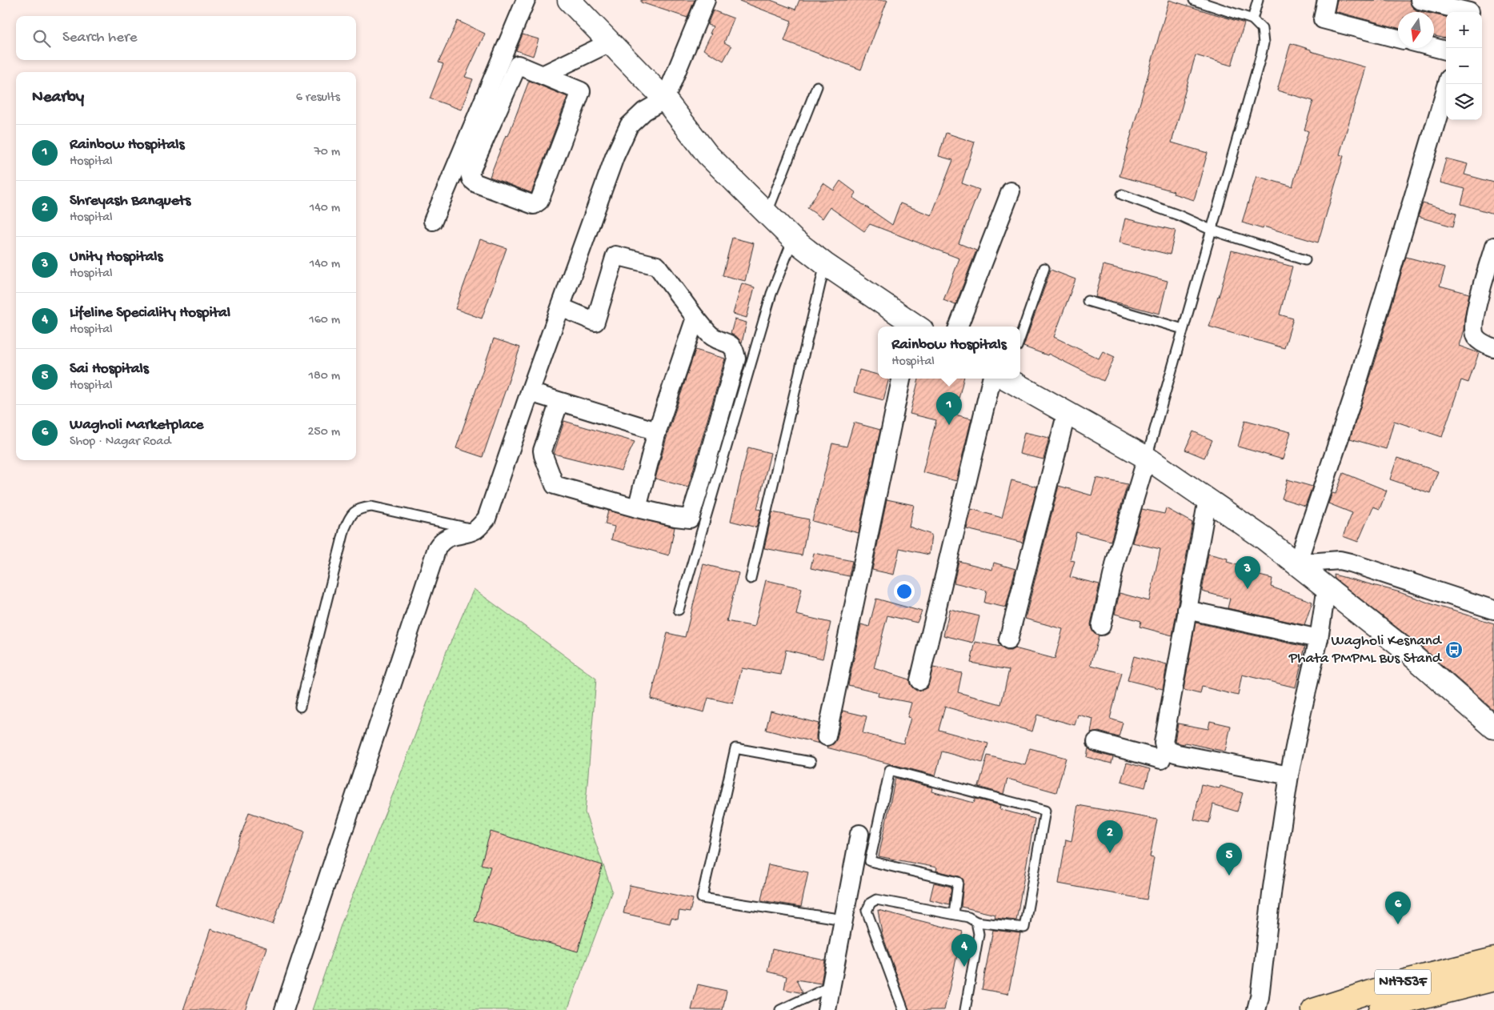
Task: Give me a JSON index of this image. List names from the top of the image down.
{
  "streets": {
    "highway": ["NH753F"]
  },
  "places": {
    "bus stop": ["Wagholi Kesnand Phata PMPML Bus Stand"]
  },
  "north": "bottom",
  "page": {
    "map_buttons": ["+", "−"],
    "search": "Search here",
    "heading": ["Nearby", "6 results"],
    "list": [
      {
        "mark": "1",
        "name": "Rainbow Hospitals",
        "note": "Hospital",
        "value": "70 m"
      },
      {
        "mark": "2",
        "name": "Shreyash Banquets",
        "note": "Hospital",
        "value": "140 m"
      },
      {
        "mark": "3",
        "name": "Unity Hospitals",
        "note": "Hospital",
        "value": "140 m"
      },
      {
        "mark": "4",
        "name": "Lifeline Speciality Hospital",
        "note": "Hospital",
        "value": "160 m"
      },
      {
        "mark": "5",
        "name": "Sai Hospitals",
        "note": "Hospital",
        "value": "180 m"
      },
      {
        "mark": "6",
        "name": "Wagholi Marketplace",
        "note": "Shop · Nagar Road",
        "value": "250 m"
      }
    ],
    "popup": ["Rainbow Hospitals", "Hospital"],
    "pins": [
      "1",
      "3",
      "2",
      "5",
      "6",
      "4"
    ]
  }
}
